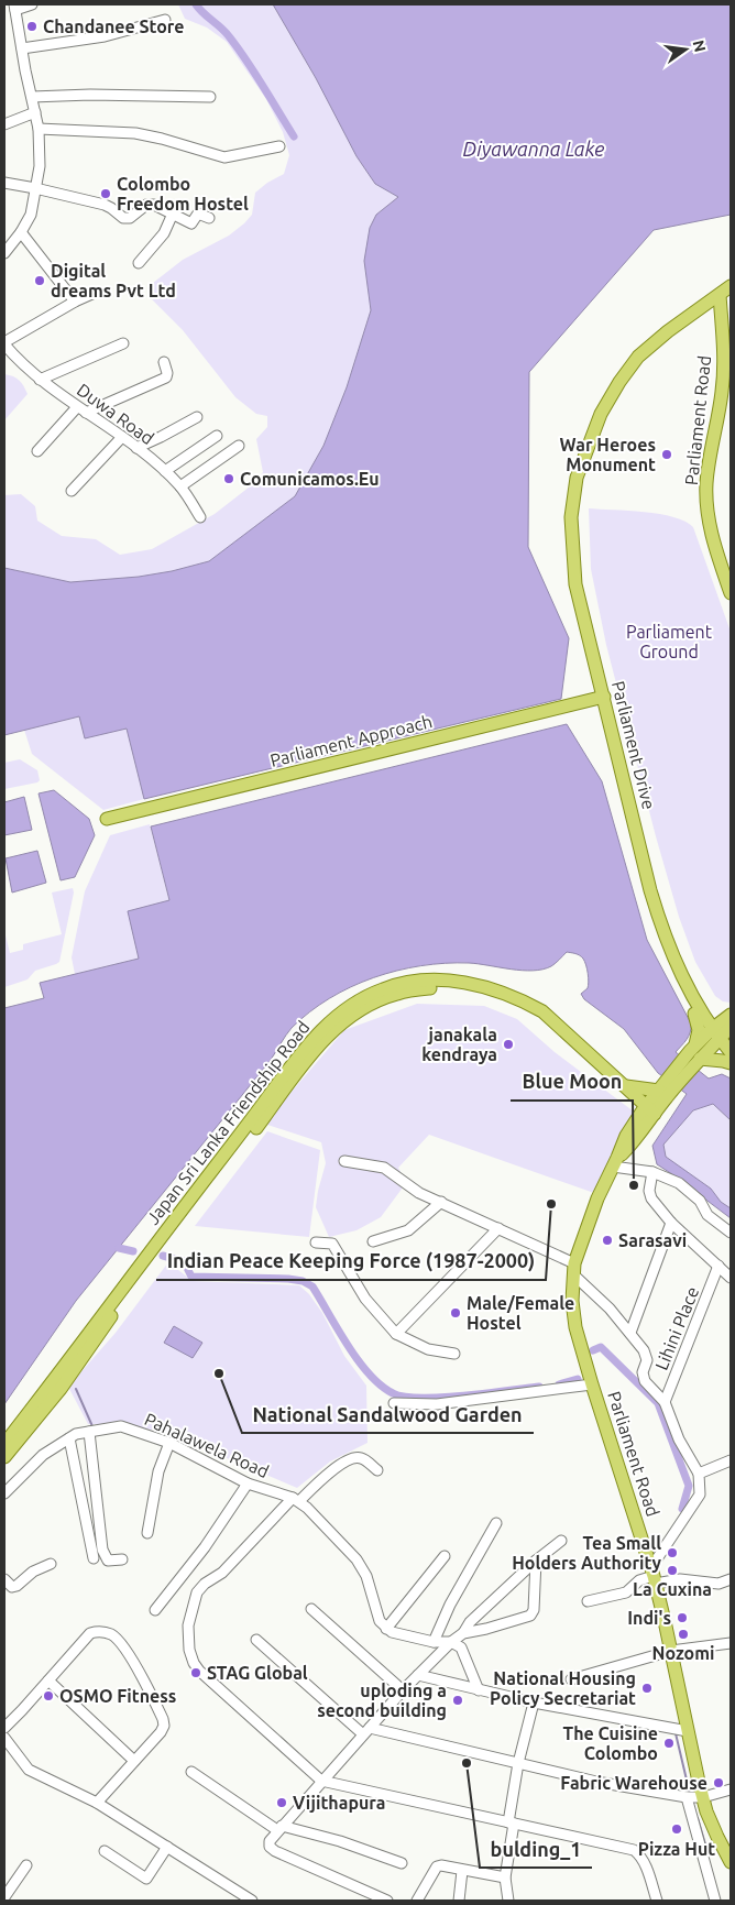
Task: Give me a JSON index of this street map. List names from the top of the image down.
{
  "streets": {
    "main road": [
      "Parliament Road",
      "Parliament Approach",
      "Parliament Drive",
      "Japan Sri Lanka Friendship Road"
    ],
    "street": ["Duwa Road", "Lihini Place", "Pahalawela Road"]
  },
  "crossings": [
    ["Parliament Road", "Parliament Drive"],
    ["Parliament Road", "Japan Sri Lanka Friendship Road"],
    ["Parliament Approach", "Parliament Drive"]
  ],
  "water": ["Diyawanna Lake"],
  "parks": ["Parliament Ground"],
  "places": [
    "Chandanee Store",
    "Colombo Freedom Hostel",
    "Digital dreams Pvt Ltd",
    "War Heroes Monument",
    "Comunicamos.Eu",
    "janakala kendraya",
    "Blue Moon",
    "Indian Peace Keeping Force (1987-2000)",
    "Sarasavi",
    "Male/Female Hostel",
    "National Sandalwood Garden",
    "Tea Small Holders Authority",
    "La Cuxina",
    "Indi's",
    "Nozomi",
    "STAG Global",
    "National Housing Policy Secretariat",
    "OSMO Fitness",
    "uploding a second building",
    "The Cuisine Colombo",
    "bulding_1",
    "Fabric Warehouse",
    "Vijithapura",
    "Pizza Hut"
  ],
  "north": "right"
}
